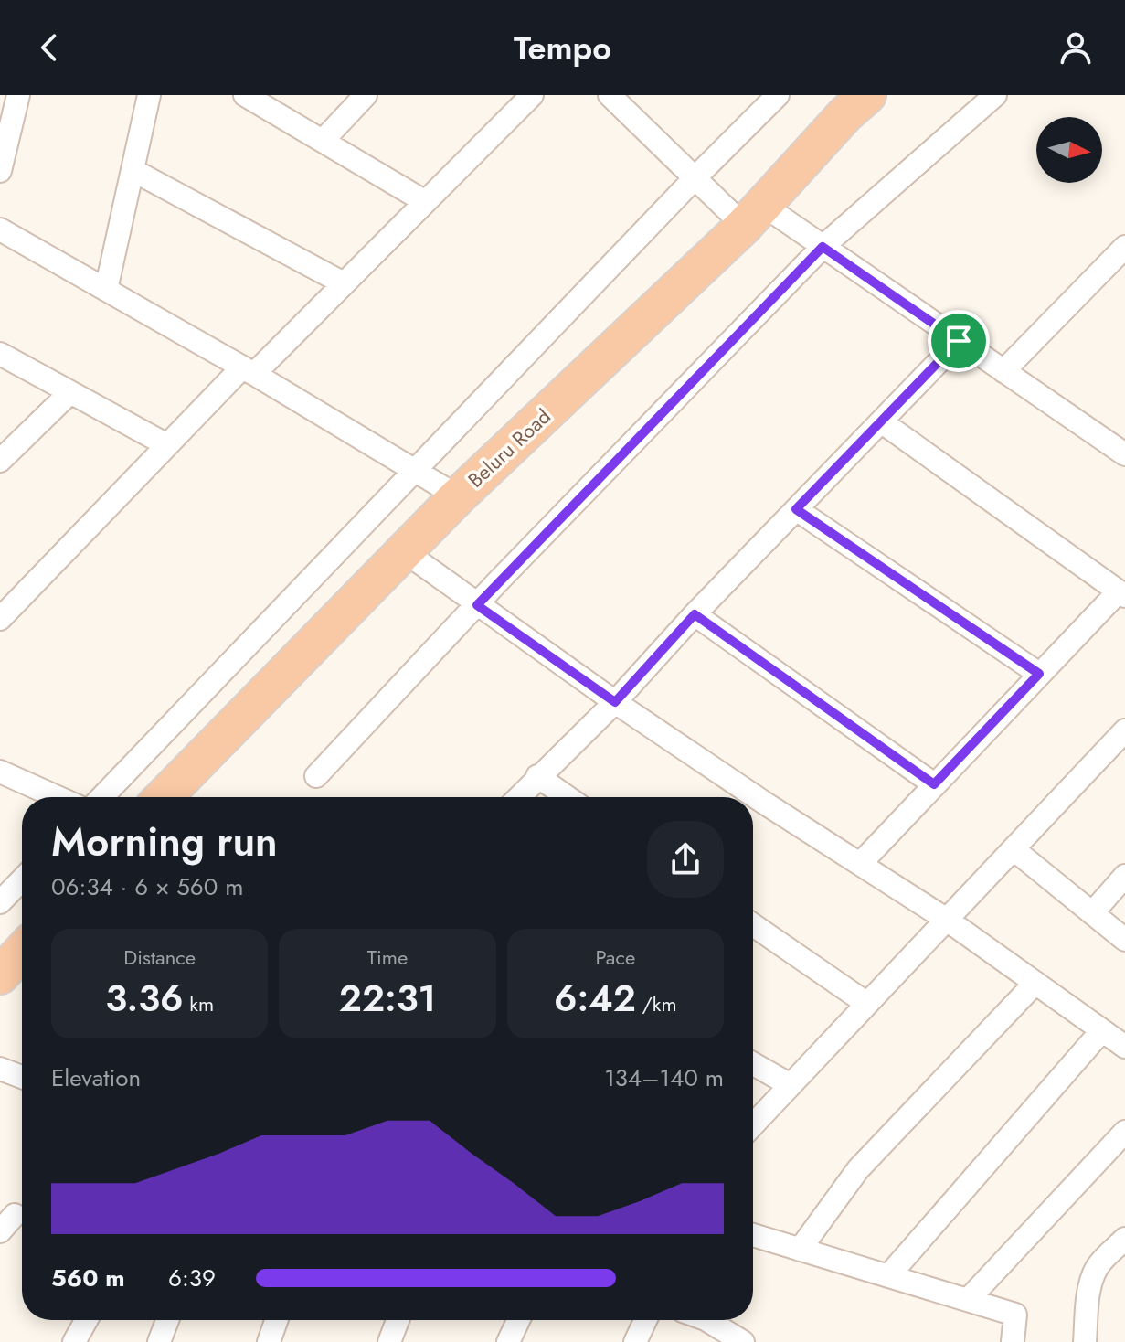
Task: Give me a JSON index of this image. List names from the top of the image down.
{
  "streets": {
    "highway": ["Beluru Road"]
  },
  "north": "right",
  "page": {
    "header": "Tempo",
    "heading": ["Morning run", "06:34 · 6 × 560 m"],
    "stats": [
      ["Distance", "3.36 km"],
      ["Time", "22:31"],
      ["Pace", "6:42 /km"]
    ],
    "chart": ["Elevation", "134–140 m"],
    "list": [
      {
        "name": "560 m",
        "note": "6:39"
      }
    ]
  }
}
